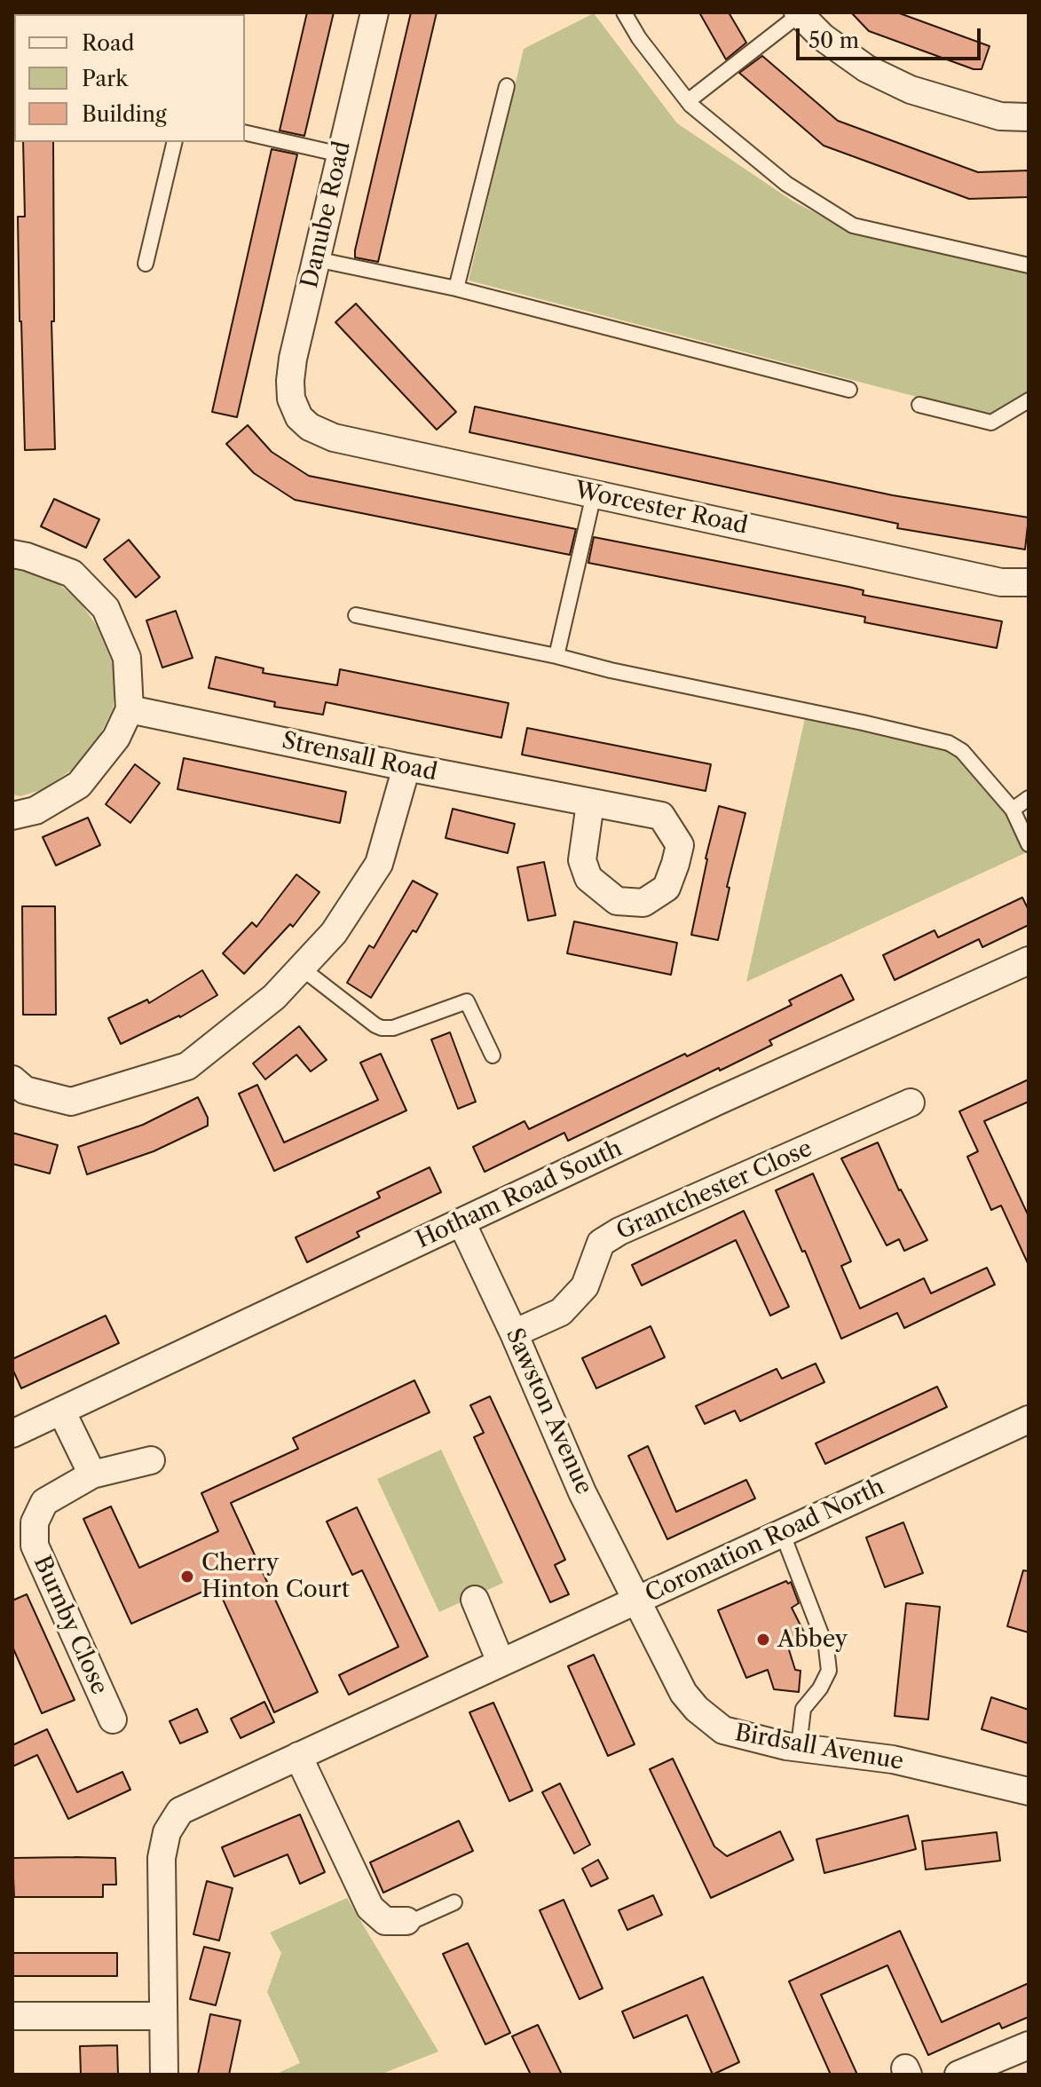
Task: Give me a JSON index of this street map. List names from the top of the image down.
{
  "streets": {
    "street": [
      "Danube Road",
      "Worcester Road",
      "Strensall Road",
      "Grantchester Close",
      "Hotham Road South",
      "Sawston Avenue",
      "Coronation Road North",
      "Burnby Close",
      "Birdsall Avenue"
    ]
  },
  "crossings": [
    ["Danube Road", "Worcester Road"],
    ["Grantchester Close", "Sawston Avenue"],
    ["Hotham Road South", "Sawston Avenue"],
    ["Sawston Avenue", "Coronation Road North"],
    ["Sawston Avenue", "Birdsall Avenue"],
    ["Coronation Road North", "Birdsall Avenue"]
  ],
  "places": ["Cherry Hinton Court", "Abbey"],
  "legend": ["Road", "Park", "Building"],
  "scale_bar": "50 m"
}
